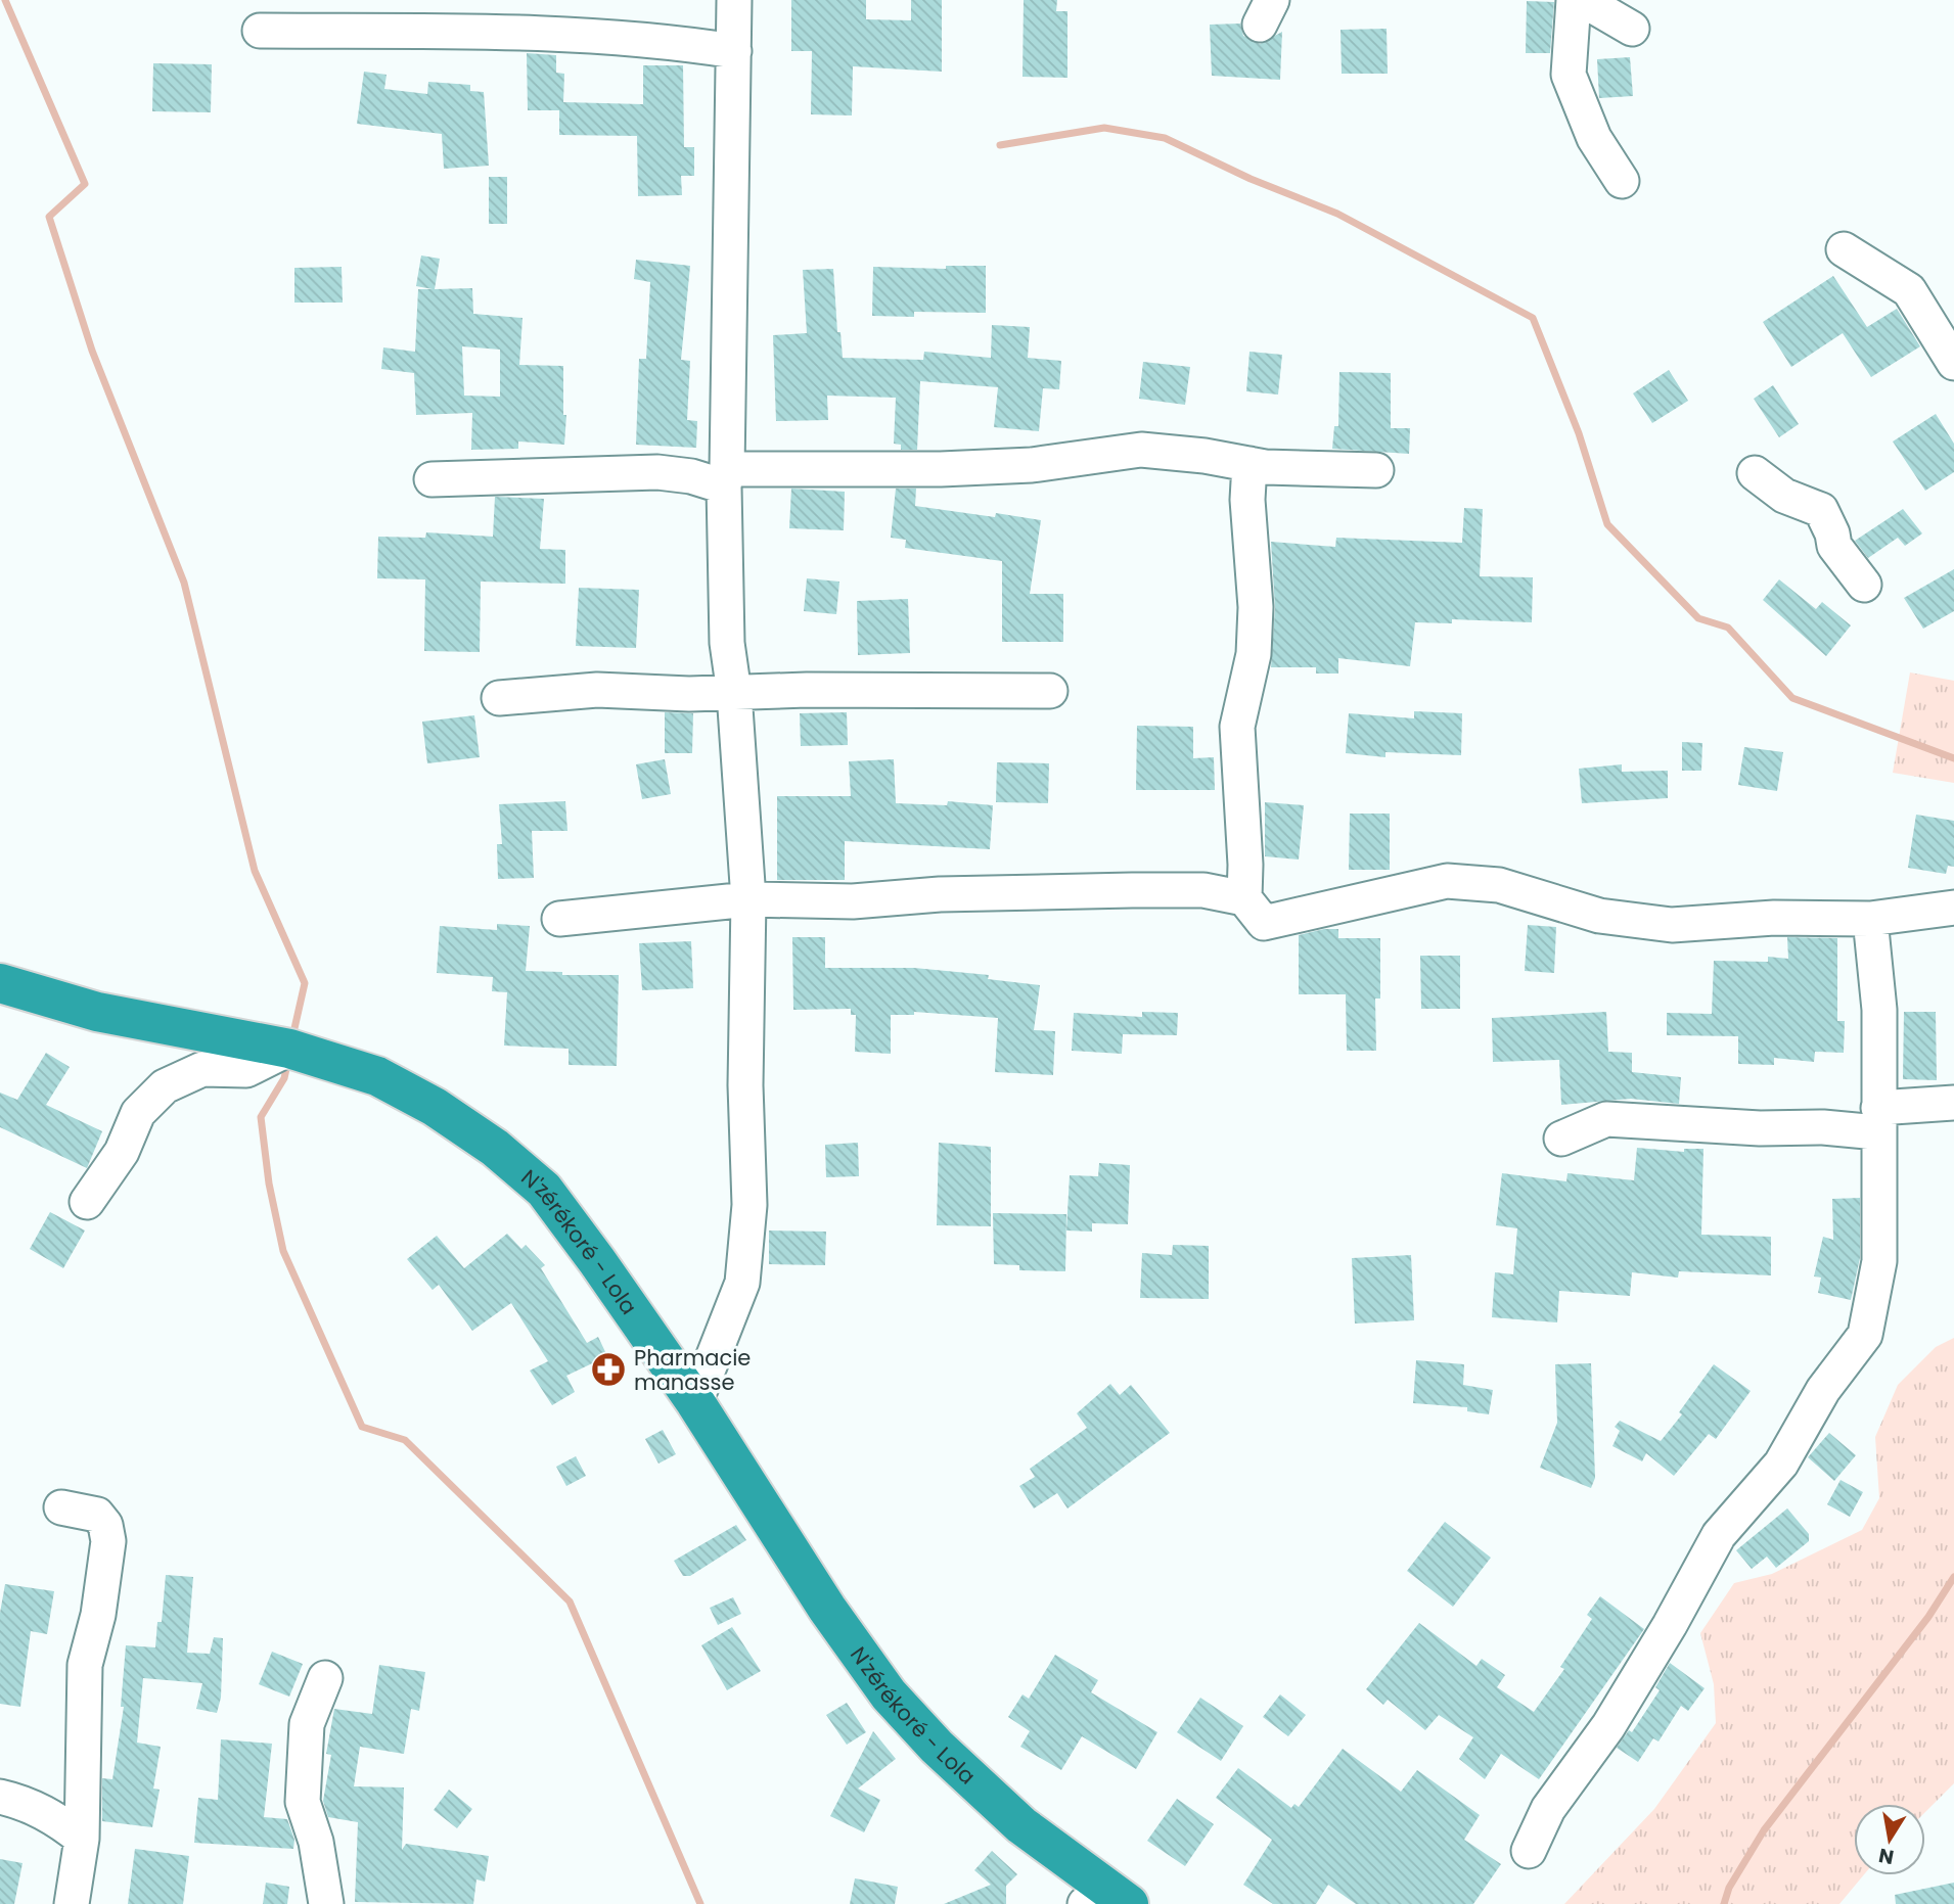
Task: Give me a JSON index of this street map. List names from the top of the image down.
{
  "streets": {
    "highway": ["N'zérékoré - Lola"]
  },
  "places": {
    "pharmacy": ["Pharmacie manasse"]
  },
  "north": "bottom"
}
